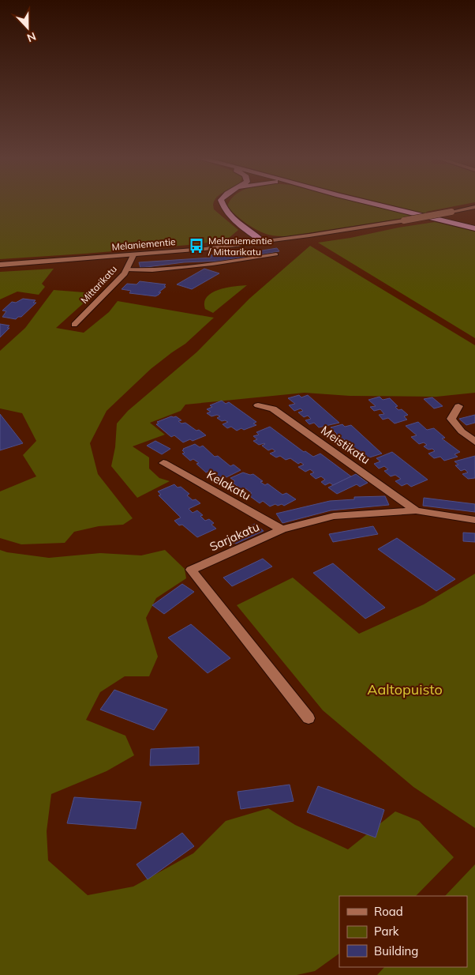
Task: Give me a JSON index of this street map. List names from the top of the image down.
{
  "streets": {
    "street": [
      "Melaniementie",
      "Mittarikatu",
      "Meistikatu",
      "Kelakatu",
      "Sarjakatu"
    ]
  },
  "crossings": [
    ["Melaniementie", "Mittarikatu"],
    ["Meistikatu", "Sarjakatu"],
    ["Kelakatu", "Sarjakatu"]
  ],
  "parks": ["Aaltopuisto"],
  "places": {
    "bus stop": ["Melaniementie / Mittarikatu"]
  },
  "legend": ["Road", "Park", "Building"],
  "north": "bottom"
}
